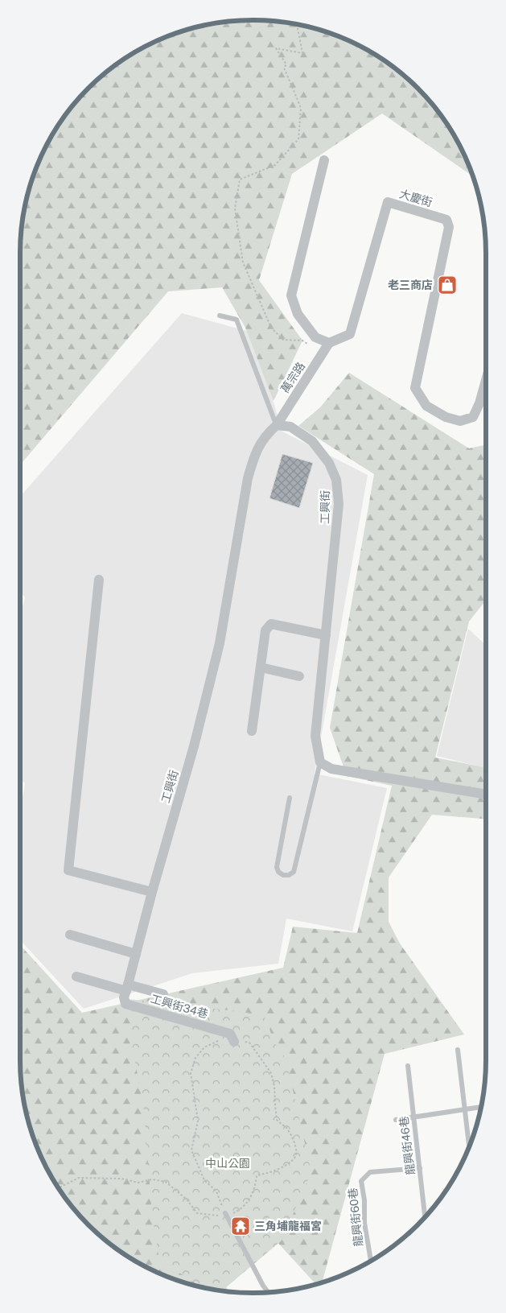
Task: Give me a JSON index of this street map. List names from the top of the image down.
{
  "streets": {
    "street": [
      "大慶街",
      "萬宗路",
      "工興街",
      "工興街34巷"
    ],
    "lane": ["龍興街46巷", "龍興街60巷"]
  },
  "crossings": [
    ["大慶街", "萬宗路"],
    ["萬宗路", "工興街"],
    ["工興街", "工興街34巷"],
    ["龍興街46巷", "龍興街60巷"]
  ],
  "parks": ["中山公園"],
  "places": {
    "shop": ["老三商店"],
    "temple": ["三角埔龍福宮"]
  }
}
